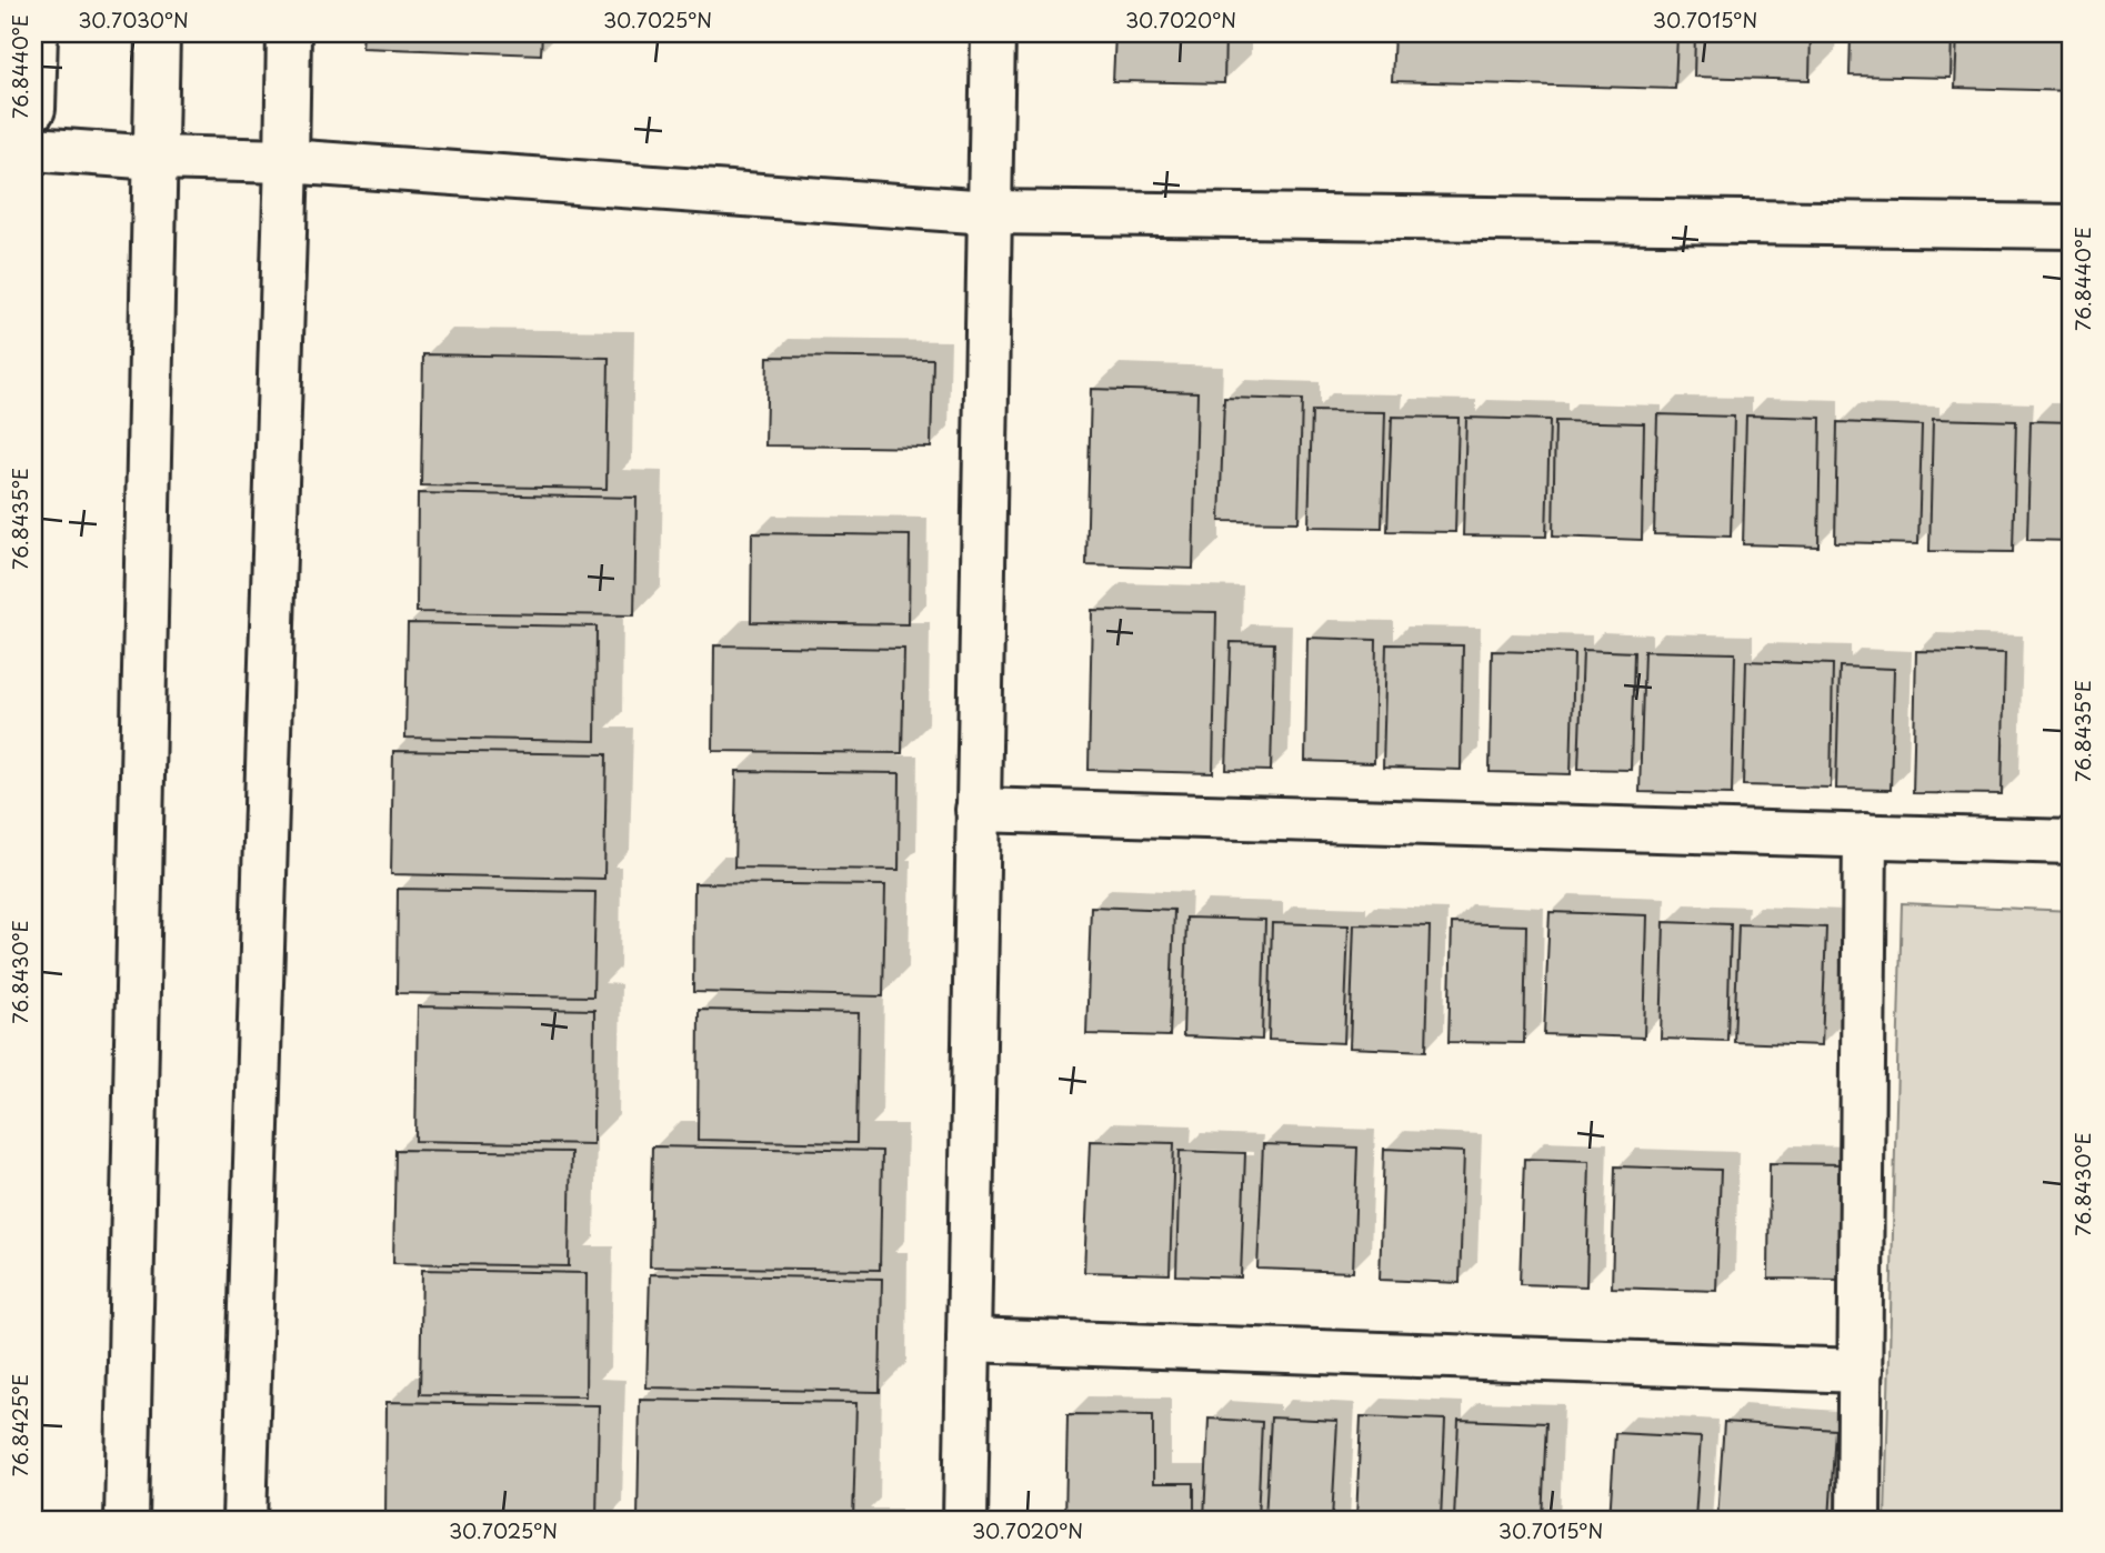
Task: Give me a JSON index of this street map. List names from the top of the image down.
{
  "coordinates": [
    "30.7030°N",
    "30.7025°N",
    "30.7020°N",
    "30.7015°N",
    "76.8440°E",
    "76.8435°E",
    "76.8430°E",
    "76.8425°E"
  ]
}
